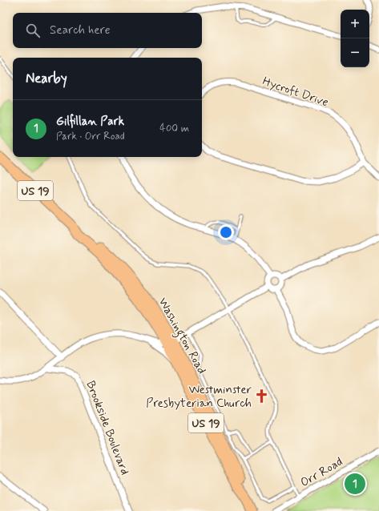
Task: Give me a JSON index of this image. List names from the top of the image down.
{
  "streets": {
    "main road": ["US 19", "Washington Road"],
    "street": ["Hycroft Drive", "Brookside Boulevard", "Orr Road"]
  },
  "places": {
    "church": ["Westminster Presbyterian Church"]
  },
  "page": {
    "map_buttons": ["+", "−"],
    "search": "Search here",
    "heading": "Nearby",
    "list": [
      {
        "mark": "1",
        "name": "Gilfillan Park",
        "note": "Park · Orr Road",
        "value": "400 m"
      }
    ],
    "pins": "1"
  }
}
